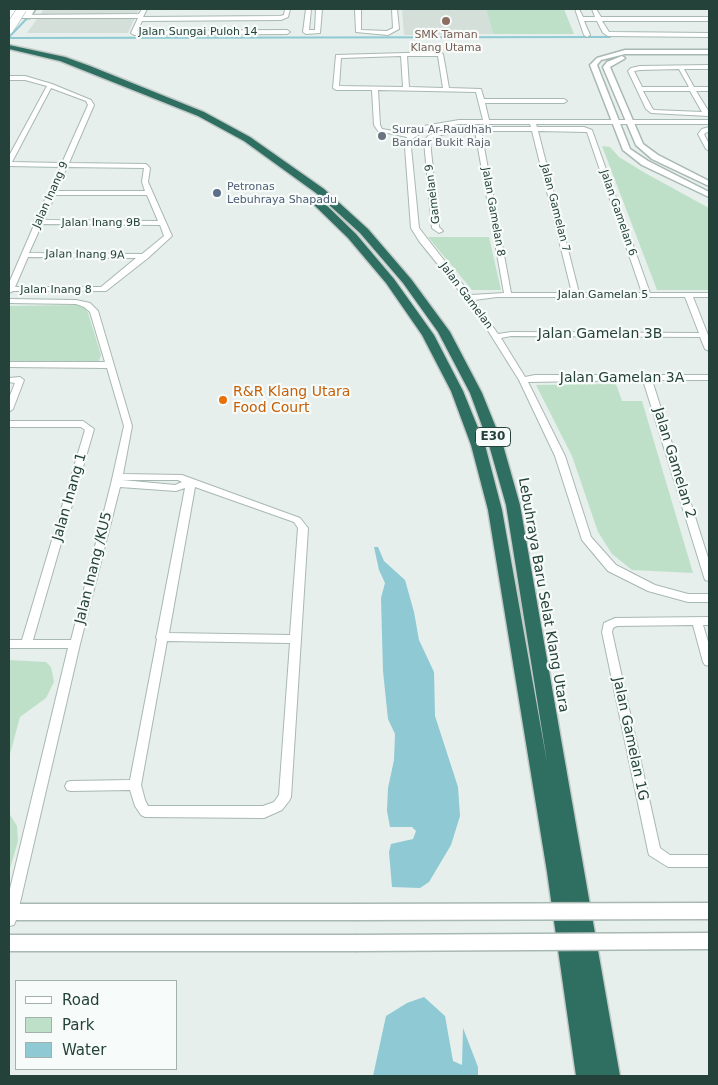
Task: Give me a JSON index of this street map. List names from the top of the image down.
{
  "streets": {
    "highway": ["E30", "Lebuhraya Baru Selat Klang Utara"],
    "street": [
      "Jalan Sungai Puloh 14",
      "Gamelan 9",
      "Jalan Inang 9",
      "Jalan Gamelan 7",
      "Jalan Gamelan 8",
      "Jalan Gamelan 6",
      "Jalan Inang 9B",
      "Jalan Inang 9A",
      "Jalan Inang 8",
      "Jalan Gamelan 5",
      "Jalan Gamelan",
      "Jalan Gamelan 3B",
      "Jalan Gamelan 3A",
      "Jalan Gamelan 2",
      "Jalan Inang 1",
      "Jalan Inang /KU5",
      "Jalan Gamelan 1G"
    ]
  },
  "crossings": [
    ["Gamelan 9", "Jalan Gamelan 8"],
    ["Jalan Inang 9", "Jalan Inang 9B"],
    ["Jalan Inang 9", "Jalan Inang 9A"],
    ["Jalan Inang 9", "Jalan Inang 8"],
    ["Jalan Gamelan 7", "Jalan Gamelan 6"],
    ["Jalan Gamelan 7", "Jalan Gamelan 5"],
    ["Jalan Gamelan 8", "Jalan Gamelan 5"],
    ["Jalan Gamelan 6", "Jalan Gamelan 5"],
    ["Jalan Inang 9A", "Jalan Inang 8"],
    ["Jalan Gamelan 5", "Jalan Gamelan"],
    ["Jalan Gamelan", "Jalan Gamelan 3B"],
    ["Jalan Gamelan", "Jalan Gamelan 3A"],
    ["Jalan Gamelan 3A", "Jalan Gamelan 2"]
  ],
  "places": [
    "SMK Taman Klang Utama",
    "Surau Ar-Raudhah Bandar Bukit Raja",
    "Petronas Lebuhraya Shapadu",
    "R&R Klang Utara Food Court"
  ],
  "legend": ["Road", "Park", "Water"]
}
